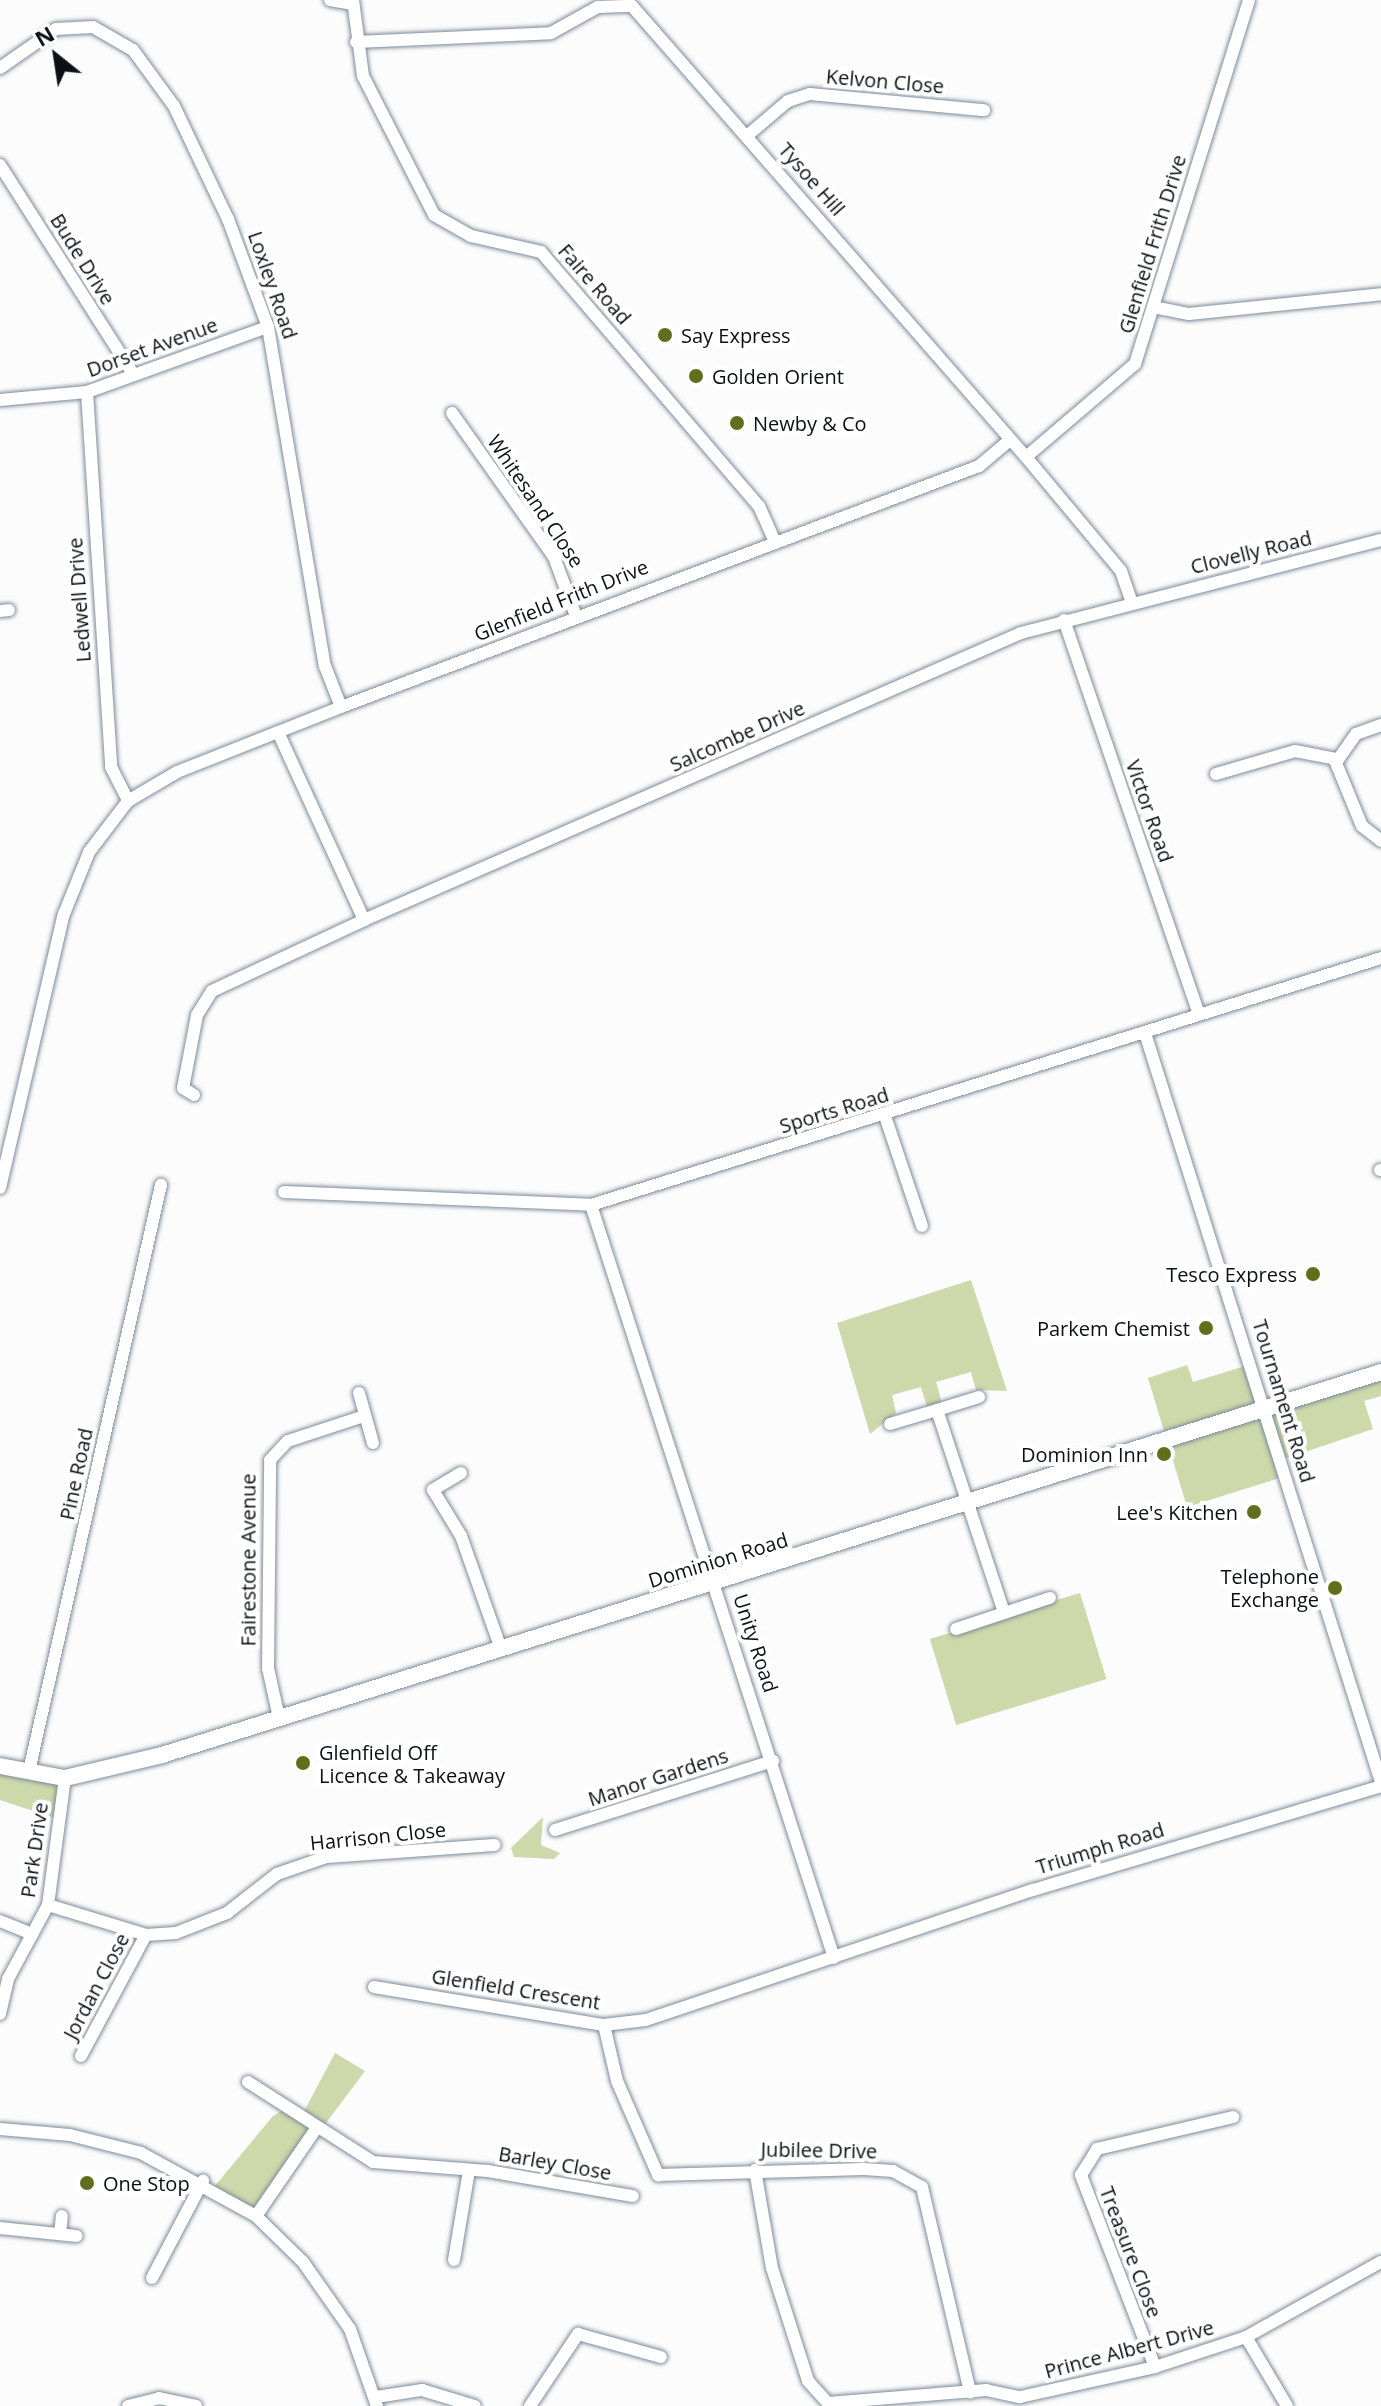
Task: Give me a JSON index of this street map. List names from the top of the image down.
{
  "streets": {
    "street": [
      "Kelvon Close",
      "Tysoe Hill",
      "Glenfield Frith Drive",
      "Bude Drive",
      "Faire Road",
      "Loxley Road",
      "Dorset Avenue",
      "Whitesand Close",
      "Clovelly Road",
      "Ledwell Drive",
      "Salcombe Drive",
      "Victor Road",
      "Sports Road",
      "Tournament Road",
      "Pine Road",
      "Fairestone Avenue",
      "Dominion Road",
      "Unity Road",
      "Manor Gardens",
      "Harrison Close",
      "Triumph Road",
      "Park Drive",
      "Jordan Close",
      "Glenfield Crescent",
      "Jubilee Drive",
      "Barley Close",
      "Treasure Close",
      "Prince Albert Drive"
    ]
  },
  "crossings": [
    ["Kelvon Close", "Tysoe Hill"],
    ["Tysoe Hill", "Glenfield Frith Drive"],
    ["Tysoe Hill", "Faire Road"],
    ["Tysoe Hill", "Clovelly Road"],
    ["Tysoe Hill", "Salcombe Drive"],
    ["Glenfield Frith Drive", "Faire Road"],
    ["Glenfield Frith Drive", "Loxley Road"],
    ["Glenfield Frith Drive", "Whitesand Close"],
    ["Glenfield Frith Drive", "Ledwell Drive"],
    ["Bude Drive", "Dorset Avenue"],
    ["Loxley Road", "Dorset Avenue"],
    ["Dorset Avenue", "Ledwell Drive"],
    ["Clovelly Road", "Salcombe Drive"],
    ["Salcombe Drive", "Victor Road"],
    ["Victor Road", "Sports Road"],
    ["Sports Road", "Tournament Road"],
    ["Sports Road", "Unity Road"],
    ["Tournament Road", "Dominion Road"],
    ["Tournament Road", "Triumph Road"],
    ["Fairestone Avenue", "Dominion Road"],
    ["Dominion Road", "Unity Road"],
    ["Dominion Road", "Park Drive"],
    ["Unity Road", "Manor Gardens"],
    ["Unity Road", "Triumph Road"],
    ["Unity Road", "Glenfield Crescent"],
    ["Harrison Close", "Park Drive"],
    ["Harrison Close", "Jordan Close"],
    ["Triumph Road", "Glenfield Crescent"],
    ["Glenfield Crescent", "Jubilee Drive"],
    ["Jubilee Drive", "Prince Albert Drive"],
    ["Treasure Close", "Prince Albert Drive"]
  ],
  "places": [
    "Say Express",
    "Golden Orient",
    "Newby & Co",
    "Tesco Express",
    "Parkem Chemist",
    "Dominion Inn",
    "Lee's Kitchen",
    "Telephone Exchange",
    "Glenfield Off Licence & Takeaway",
    "One Stop"
  ],
  "north": "top left"
}
